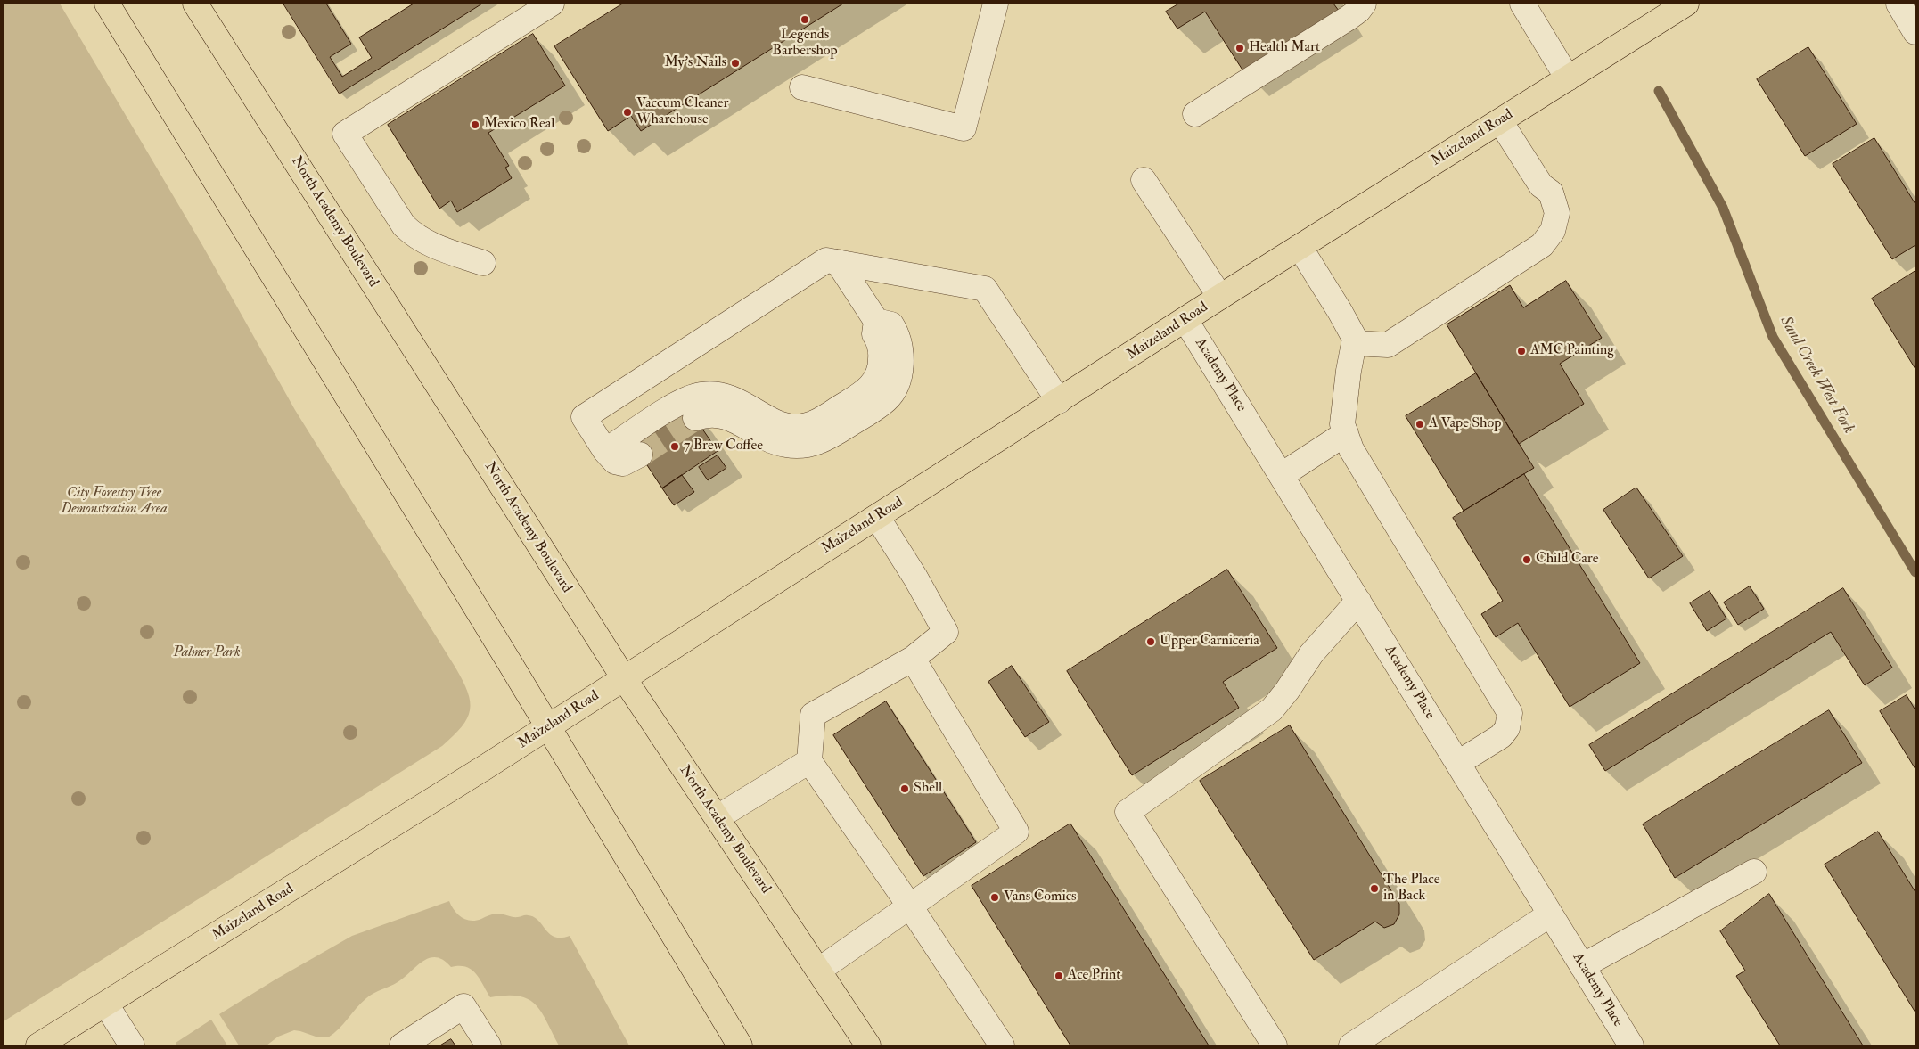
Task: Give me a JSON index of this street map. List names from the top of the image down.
{
  "streets": {
    "main road": ["Maizeland Road", "North Academy Boulevard"],
    "street": ["Academy Place"]
  },
  "crossings": [
    ["Maizeland Road", "North Academy Boulevard"],
    ["Maizeland Road", "Academy Place"]
  ],
  "water": ["Sand Creek West Fork"],
  "parks": ["City Forestry Tree Demonstration Area", "Palmer Park"],
  "places": [
    "Legends Barbershop",
    "Health Mart",
    "My's Nails",
    "Vaccum Cleaner Wharehouse",
    "Mexico Real",
    "AMC Painting",
    "A Vape Shop",
    "7 Brew Coffee",
    "Child Care",
    "Upper Carniceria",
    "Shell",
    "The Place in Back",
    "Vans Comics",
    "Ace Print"
  ]
}
